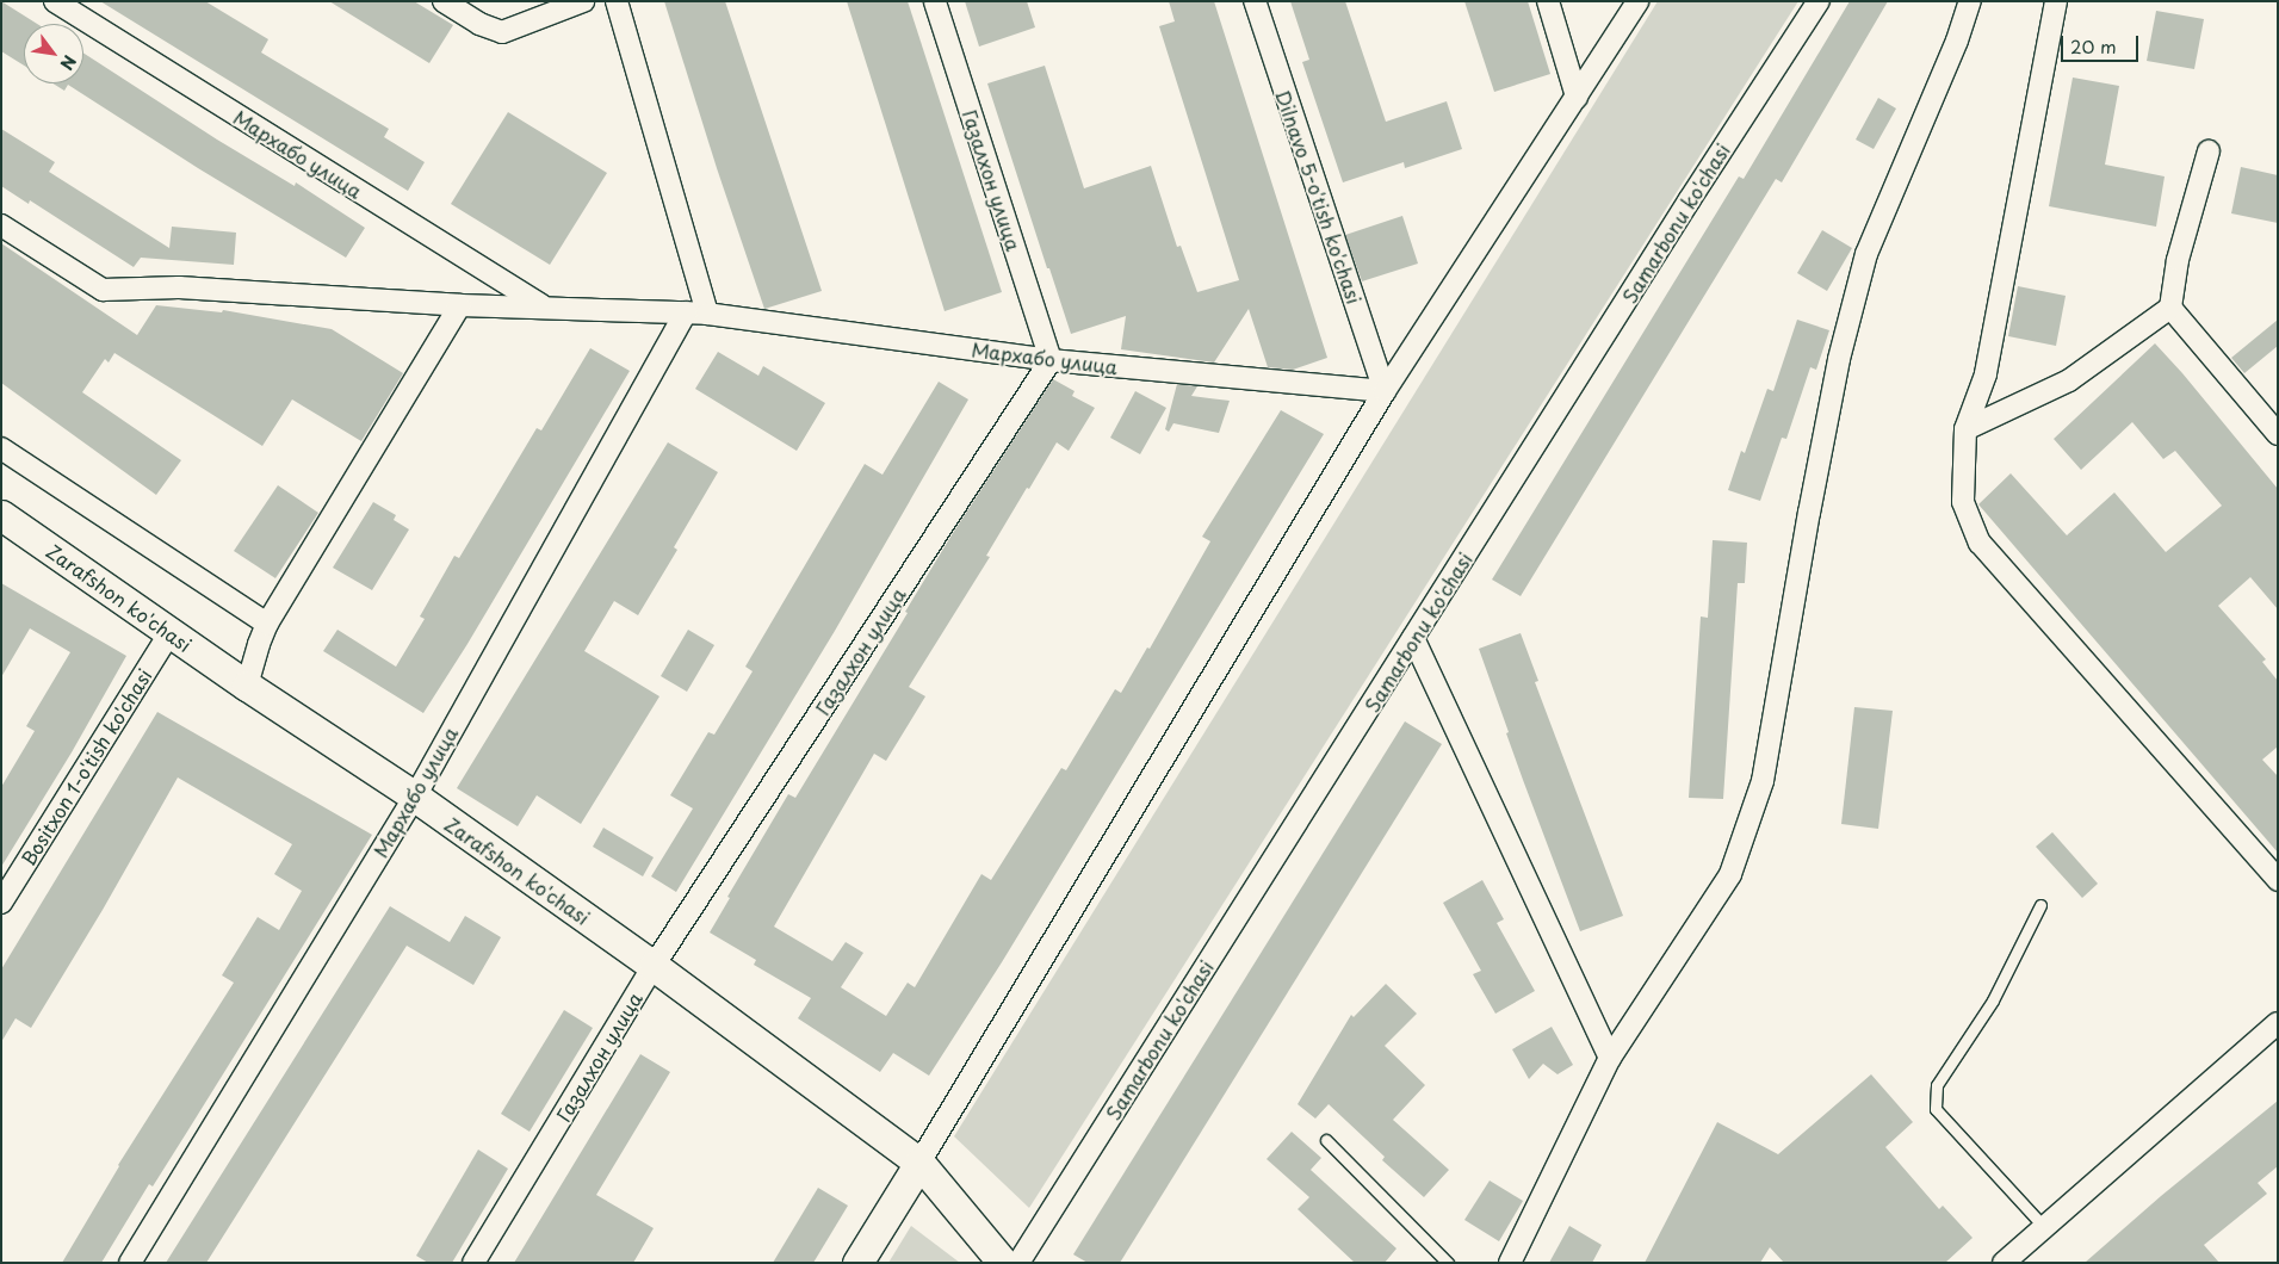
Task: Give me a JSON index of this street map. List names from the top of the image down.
{
  "streets": {
    "street": [
      "Мархабо улица",
      "Газалхон улица",
      "Dilnavo 5-o'tish ko'chasi",
      "Samarbonu ko'chasi",
      "Zarafshon ko'chasi",
      "Bositxon 1-o'tish ko'chasi"
    ]
  },
  "crossings": [
    ["Мархабо улица", "Газалхон улица"],
    ["Мархабо улица", "Dilnavo 5-o'tish ko'chasi"],
    ["Мархабо улица", "Zarafshon ko'chasi"],
    ["Газалхон улица", "Zarafshon ko'chasi"],
    ["Zarafshon ko'chasi", "Bositxon 1-o'tish ko'chasi"]
  ],
  "scale_bar": "20 m",
  "north": "bottom right"
}
